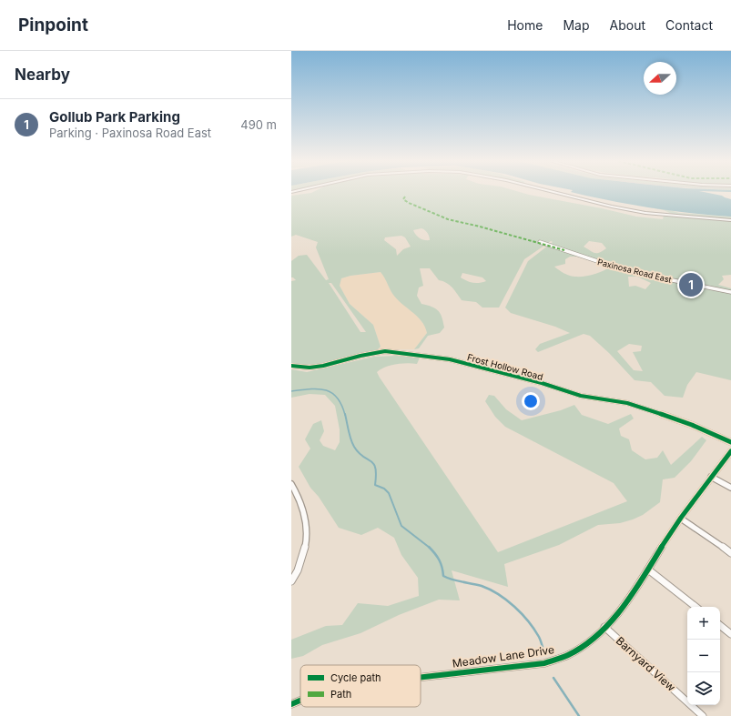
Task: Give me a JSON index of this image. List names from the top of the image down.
{
  "streets": {
    "street": [
      "Paxinosa Road East",
      "Frost Hollow Road",
      "Meadow Lane Drive",
      "Barnyard View"
    ]
  },
  "crossings": [
    ["Meadow Lane Drive", "Barnyard View"]
  ],
  "legend": ["Cycle path", "Path"],
  "north": "left",
  "page": {
    "header": "Pinpoint",
    "nav": [
      "Home",
      "Map",
      "About",
      "Contact"
    ],
    "heading": "Nearby",
    "list": [
      {
        "mark": "1",
        "name": "Gollub Park Parking",
        "note": "Parking · Paxinosa Road East",
        "value": "490 m"
      }
    ],
    "pins": "1",
    "map_buttons": ["+", "−"]
  }
}
